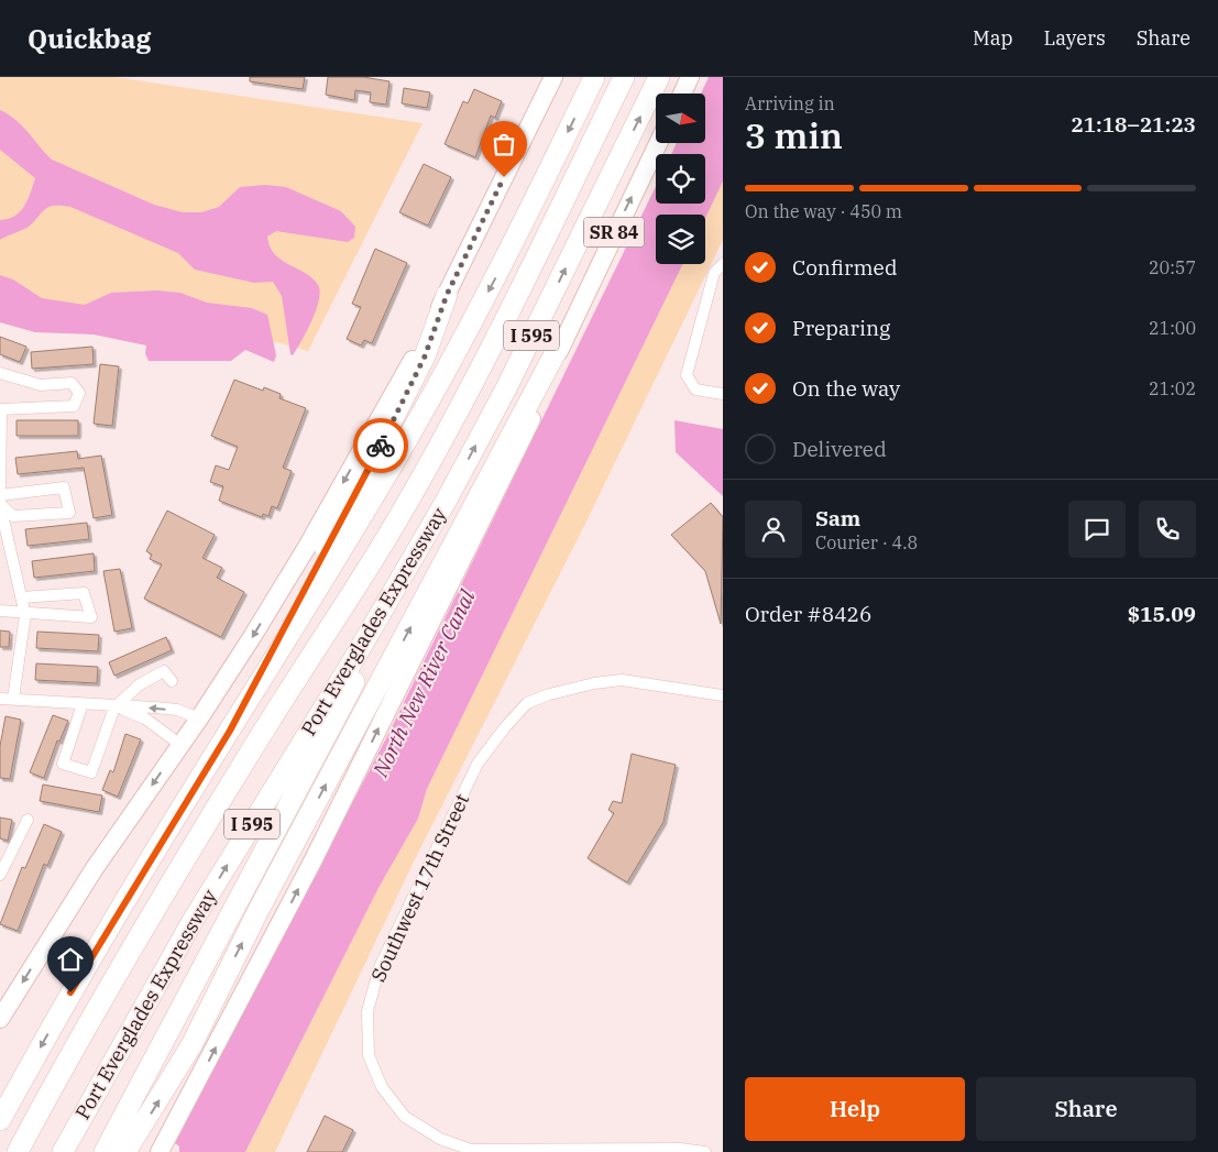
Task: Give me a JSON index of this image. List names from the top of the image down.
{
  "streets": {
    "highway": ["I 595", "Port Everglades Expressway"],
    "main road": ["SR 84"],
    "street": ["Southwest 17th Street"]
  },
  "water": ["North New River Canal"],
  "north": "right",
  "page": {
    "header": "Quickbag",
    "nav": ["Map", "Layers", "Share"],
    "heading": ["3 min", "Arriving in", "21:18–21:23"],
    "panel": [
      "Sam",
      "Courier · 4.8",
      "Order #8426",
      "$15.09"
    ],
    "bar": "On the way · 450 m",
    "list": [
      ["Confirmed", "20:57"],
      ["Preparing", "21:00"],
      ["On the way", "21:02"],
      "Delivered"
    ],
    "buttons": ["Help", "Share"]
  }
}
